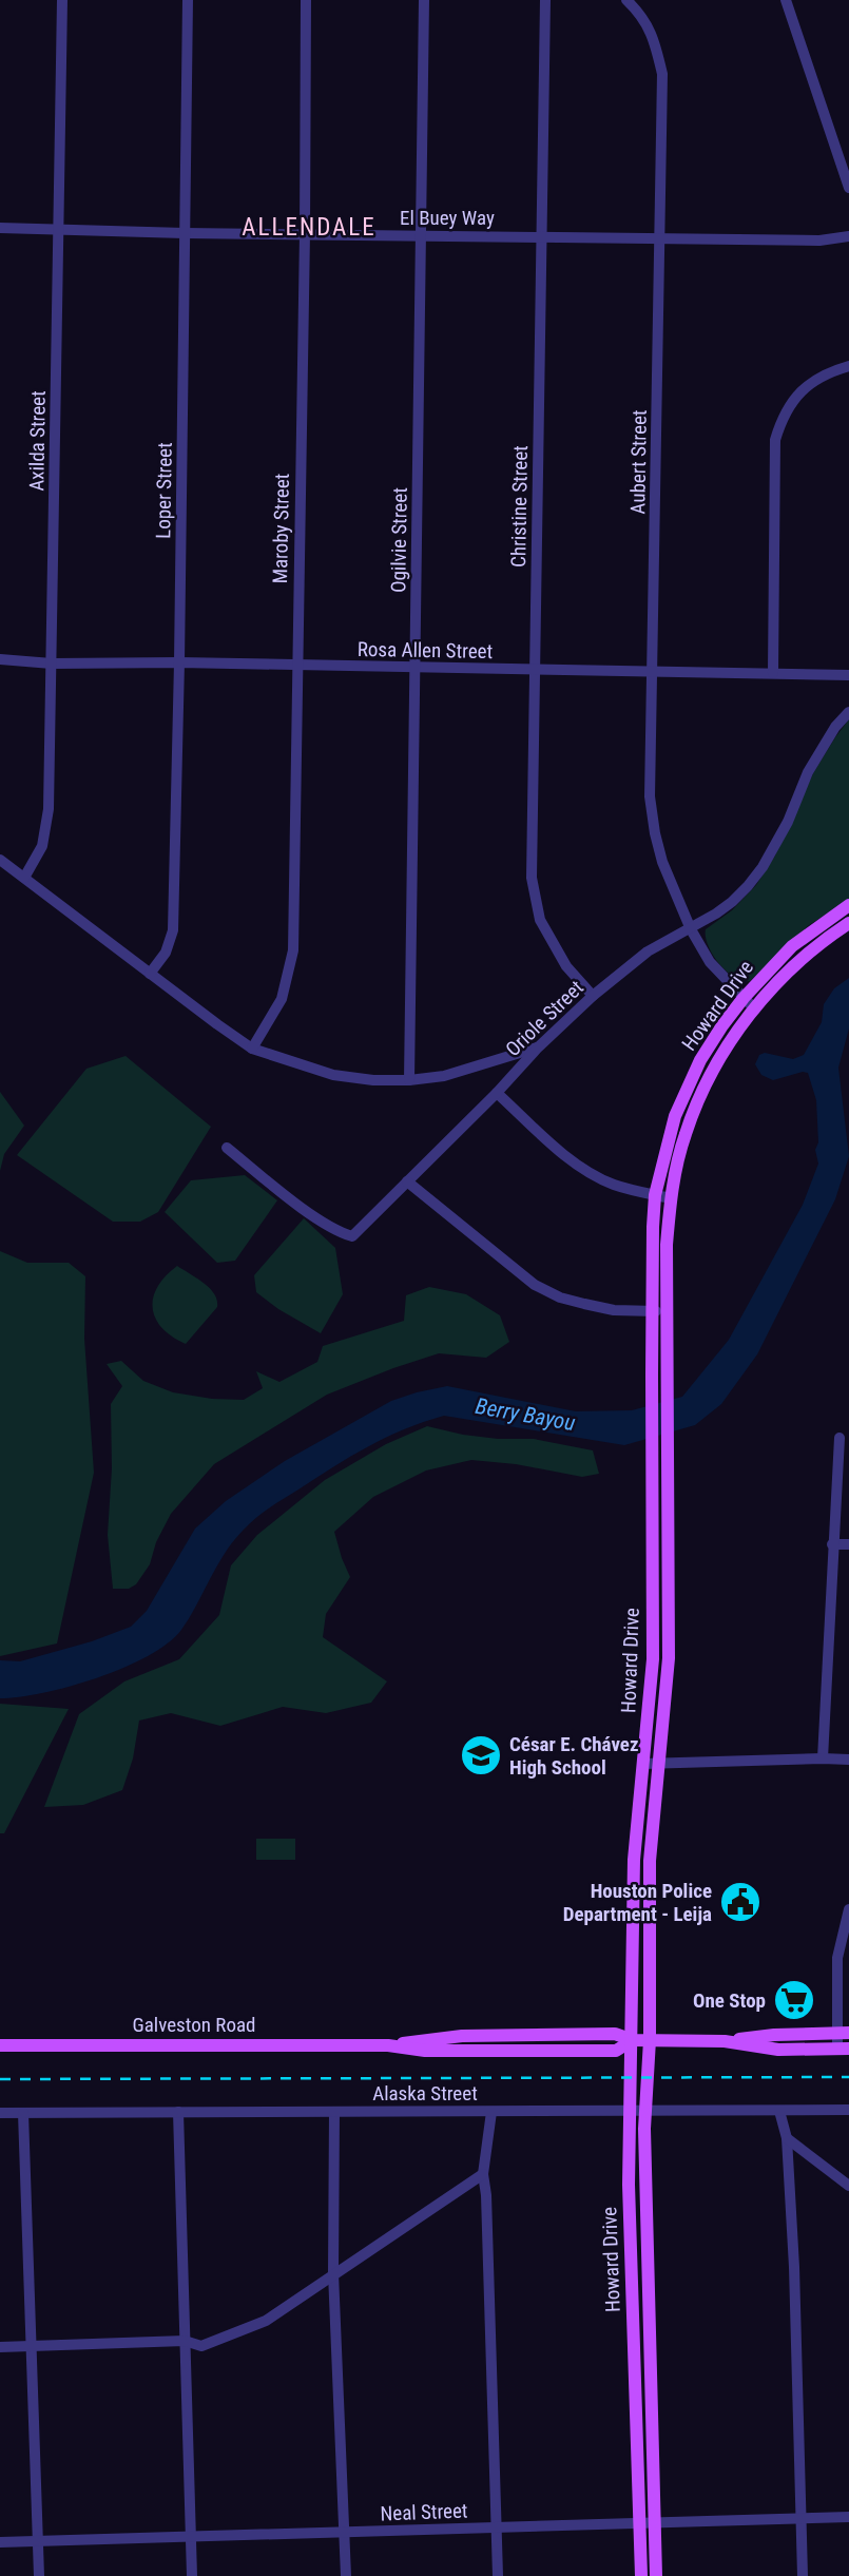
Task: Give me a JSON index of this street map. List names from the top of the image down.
{
  "streets": {
    "main road": ["Howard Drive", "Galveston Road"],
    "street": [
      "El Buey Way",
      "Axilda Street",
      "Aubert Street",
      "Loper Street",
      "Christine Street",
      "Maroby Street",
      "Ogilvie Street",
      "Rosa Allen Street",
      "Oriole Street",
      "Alaska Street",
      "Neal Street"
    ]
  },
  "crossings": [
    ["El Buey Way", "Axilda Street"],
    ["El Buey Way", "Aubert Street"],
    ["El Buey Way", "Loper Street"],
    ["El Buey Way", "Christine Street"],
    ["El Buey Way", "Maroby Street"],
    ["El Buey Way", "Ogilvie Street"],
    ["Axilda Street", "Rosa Allen Street"],
    ["Aubert Street", "Rosa Allen Street"],
    ["Aubert Street", "Howard Drive"],
    ["Aubert Street", "Oriole Street"],
    ["Loper Street", "Rosa Allen Street"],
    ["Christine Street", "Rosa Allen Street"],
    ["Christine Street", "Oriole Street"],
    ["Maroby Street", "Rosa Allen Street"],
    ["Ogilvie Street", "Rosa Allen Street"],
    ["Howard Drive", "Galveston Road"],
    ["Howard Drive", "Alaska Street"],
    ["Howard Drive", "Neal Street"]
  ],
  "districts": ["ALLENDALE"],
  "water": ["Berry Bayou"],
  "places": {
    "school or university": ["César E. Chávez High School"],
    "public building": ["Houston Police Department - Leija"],
    "supermarket": ["One Stop"]
  }
}
